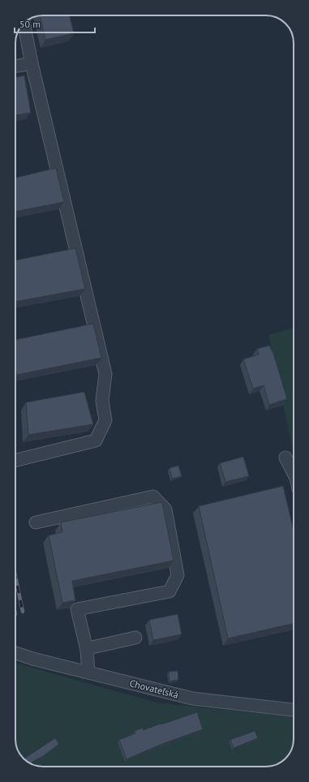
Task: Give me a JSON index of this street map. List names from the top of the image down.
{
  "streets": {
    "street": ["Chovateľská"]
  },
  "scale_bar": "50 m"
}
